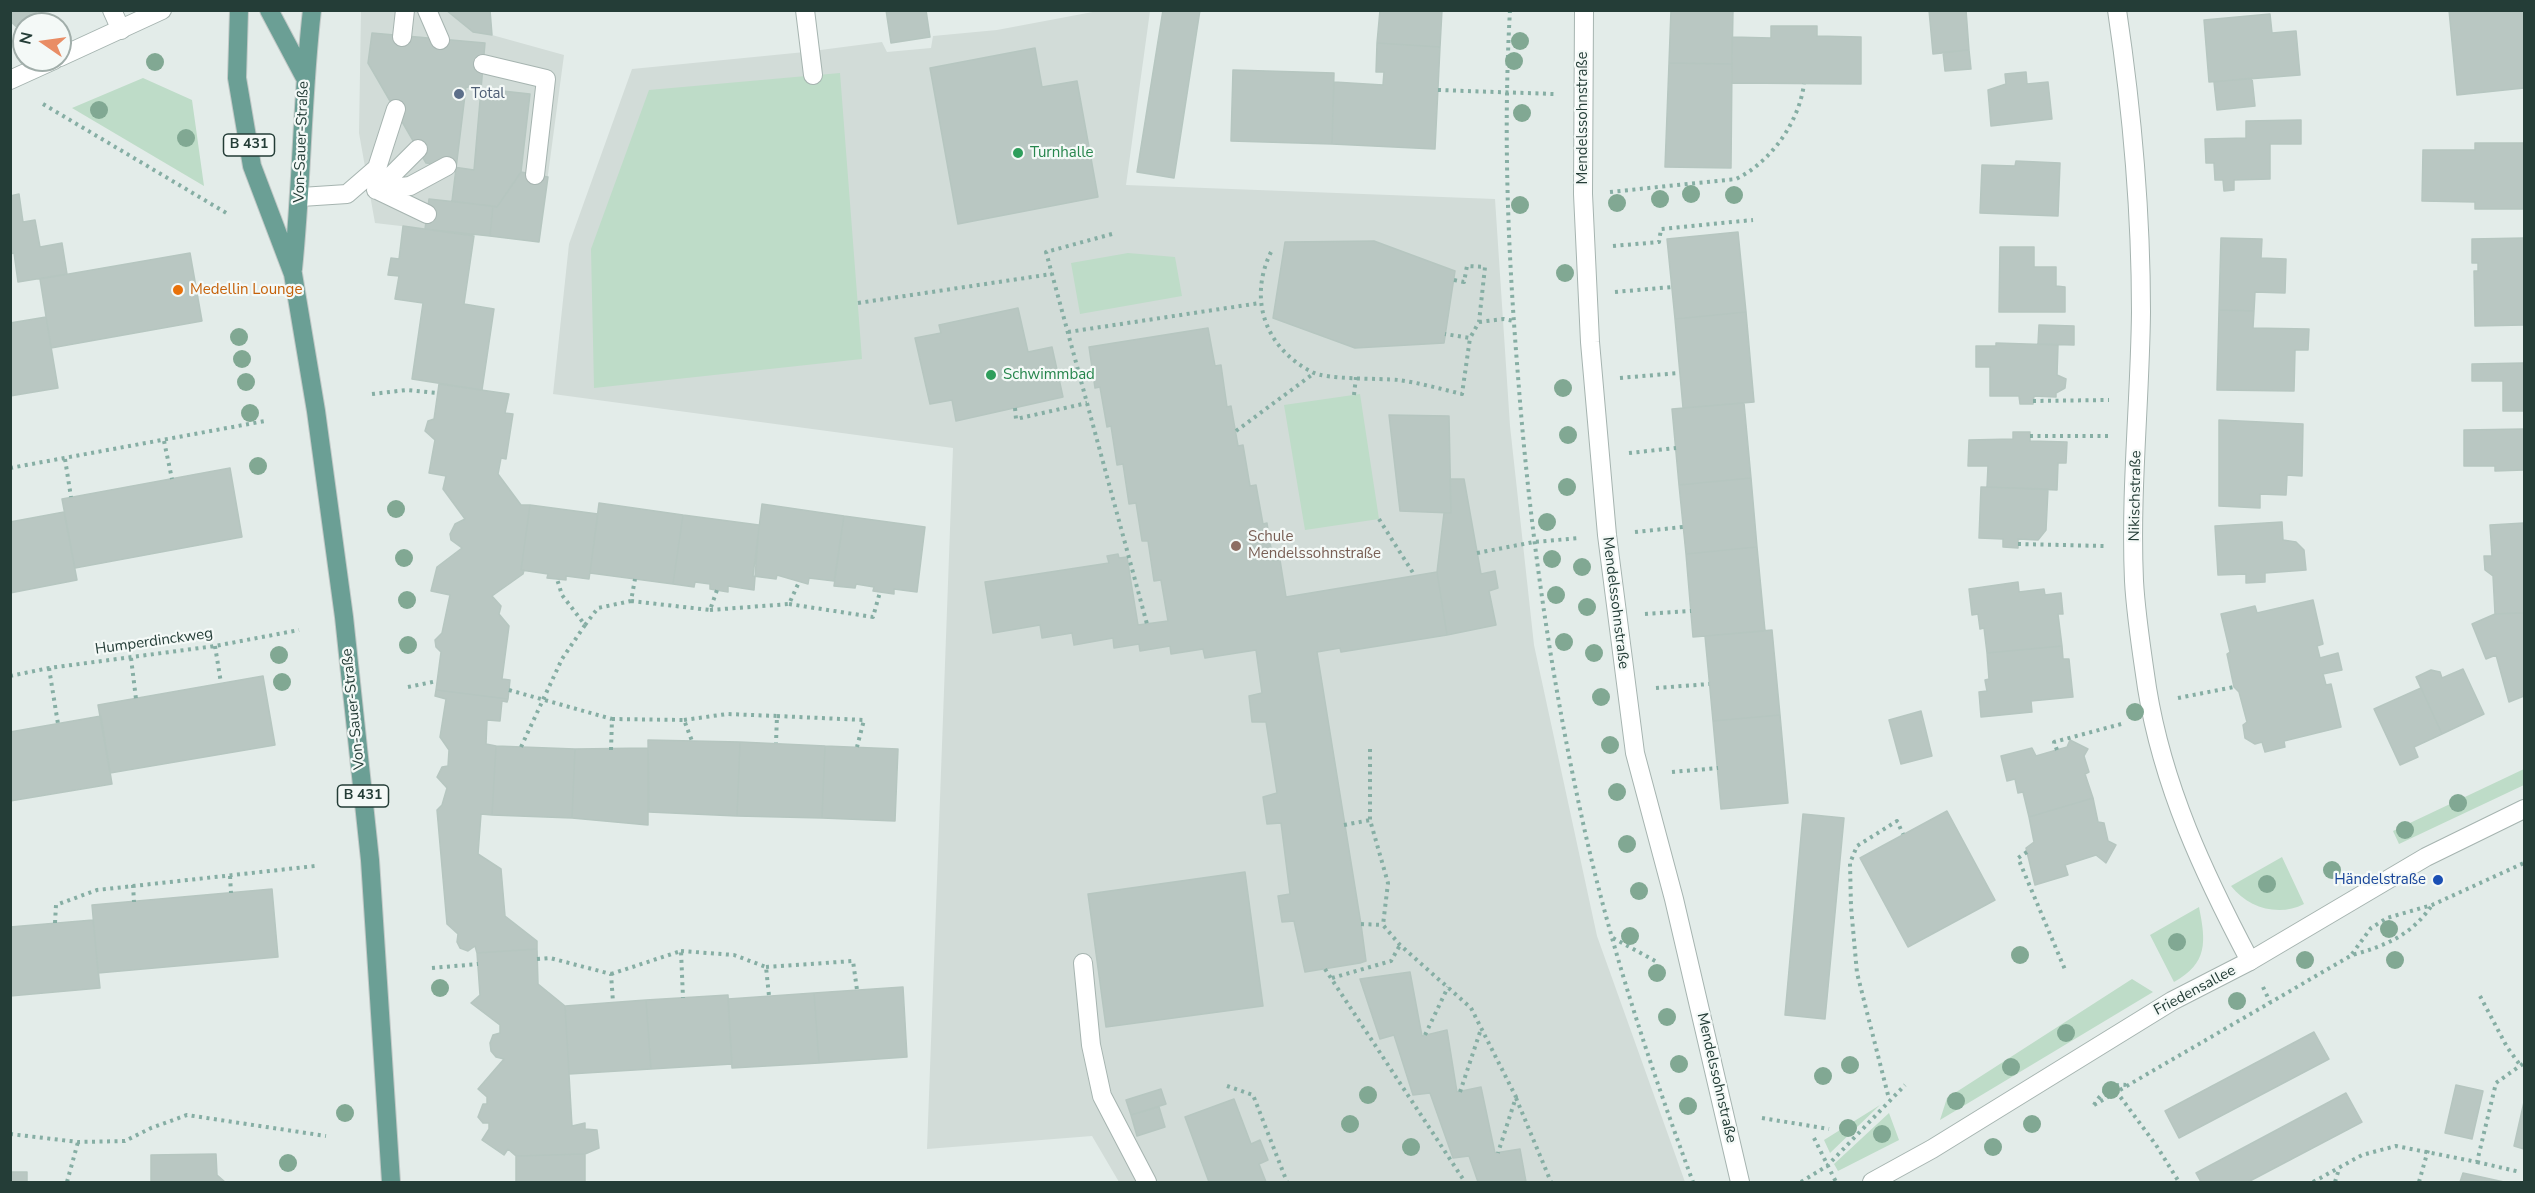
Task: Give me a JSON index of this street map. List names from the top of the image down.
{
  "streets": {
    "main road": ["Von-Sauer-Straße", "B 431"],
    "street": ["Mendelssohnstraße", "Nikischstraße", "Friedensallee"],
    "path": ["Humperdinckweg"]
  },
  "crossings": [
    ["Nikischstraße", "Friedensallee"]
  ],
  "places": [
    "Total",
    "Turnhalle",
    "Medellin Lounge",
    "Schwimmbad",
    "Schule Mendelssohnstraße",
    "Händelstraße"
  ],
  "north": "left"
}
